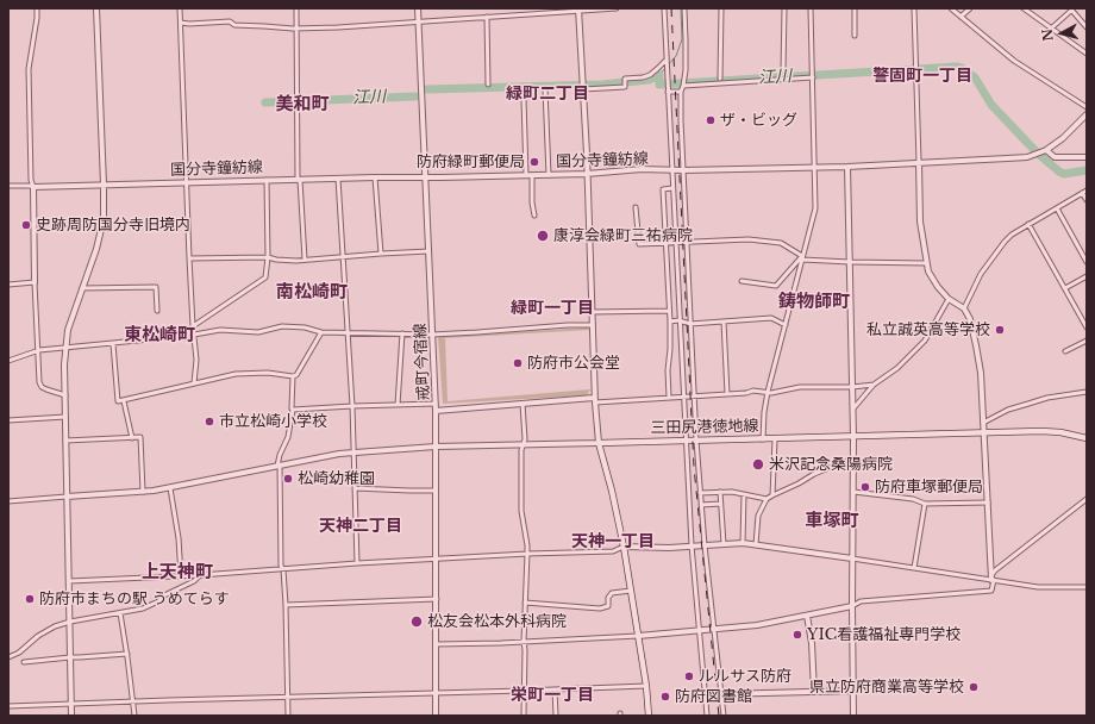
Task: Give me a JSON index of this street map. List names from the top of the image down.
{
  "streets": {
    "main road": ["三田尻港徳地線"],
    "street": ["国分寺鐘紡線", "戒町今宿線"]
  },
  "crossings": [
    ["国分寺鐘紡線", "戒町今宿線"]
  ],
  "districts": [
    "警固町一丁目",
    "緑町二丁目",
    "美和町",
    "南松崎町",
    "鋳物師町",
    "緑町一丁目",
    "東松崎町",
    "車塚町",
    "天神二丁目",
    "天神一丁目",
    "上天神町",
    "栄町一丁目"
  ],
  "water": ["江川"],
  "places": [
    "ザ・ビッグ",
    "防府緑町郵便局",
    "史跡周防国分寺旧境内",
    "康淳会緑町三祐病院",
    "私立誠英高等学校",
    "防府市公会堂",
    "市立松崎小学校",
    "米沢記念桑陽病院",
    "松崎幼稚園",
    "防府車塚郵便局",
    "防府市まちの駅 うめてらす",
    "松友会松本外科病院",
    "YIC看護福祉専門学校",
    "ルルサス防府",
    "県立防府商業高等学校",
    "防府図書館"
  ],
  "north": "left"
}
